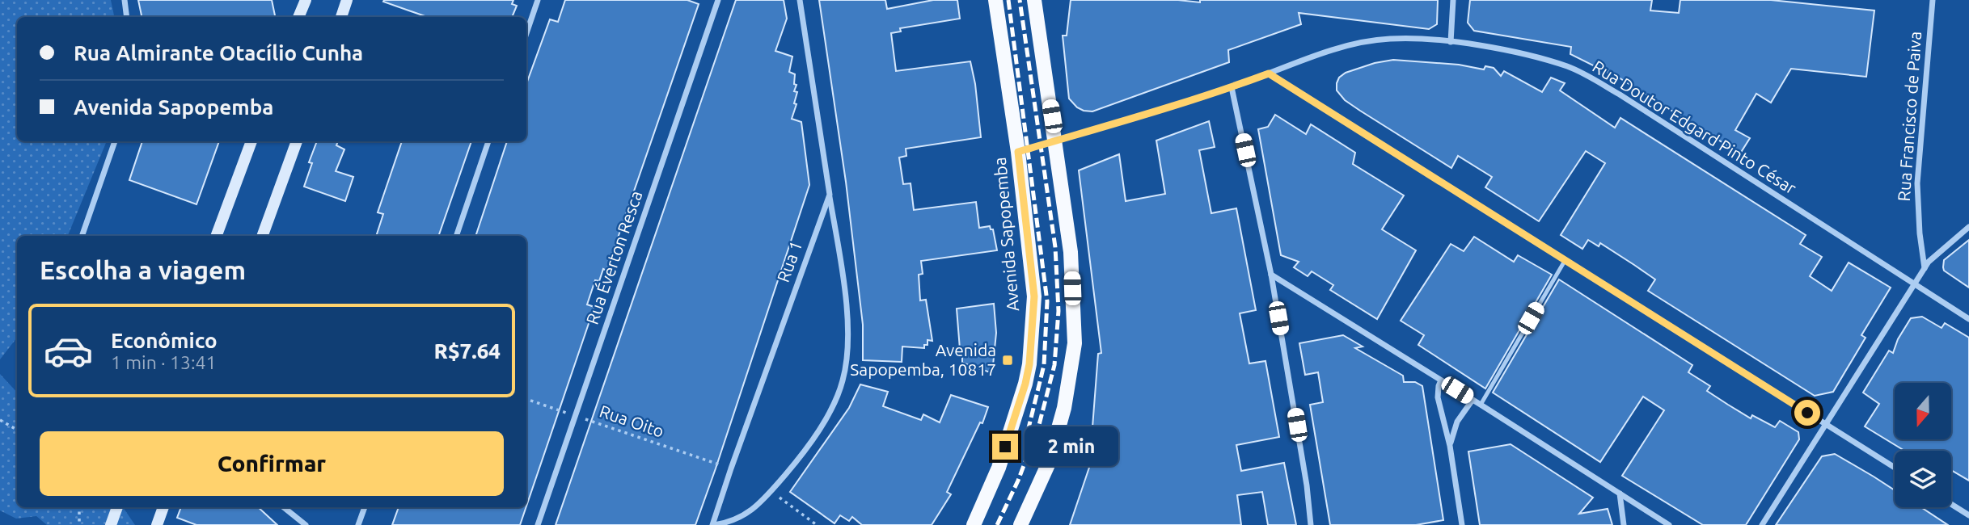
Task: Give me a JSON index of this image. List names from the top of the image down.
{
  "streets": {
    "main road": ["Avenida Sapopemba"],
    "street": [
      "Rua Francisco de Paiva",
      "Rua Doutor Edgard Pinto César",
      "Rua Éverton Resca",
      "Rua 1"
    ],
    "path": ["Rua Oito"]
  },
  "crossings": [
    ["Rua Doutor Edgard Pinto César", "Avenida Sapopemba"],
    ["Rua Éverton Resca", "Rua Oito"],
    ["Rua 1", "Rua Oito"]
  ],
  "places": {
    "transit": ["Avenida Sapopemba, 10817"]
  },
  "north": "bottom",
  "page": {
    "banner": ["Rua Almirante Otacílio Cunha", "Avenida Sapopemba"],
    "heading": "Escolha a viagem",
    "list": [
      {
        "name": "Econômico",
        "note": "1 min · 13:41",
        "value": "R$7.64"
      }
    ],
    "buttons": "Confirmar",
    "bubble": "2 min"
  }
}
